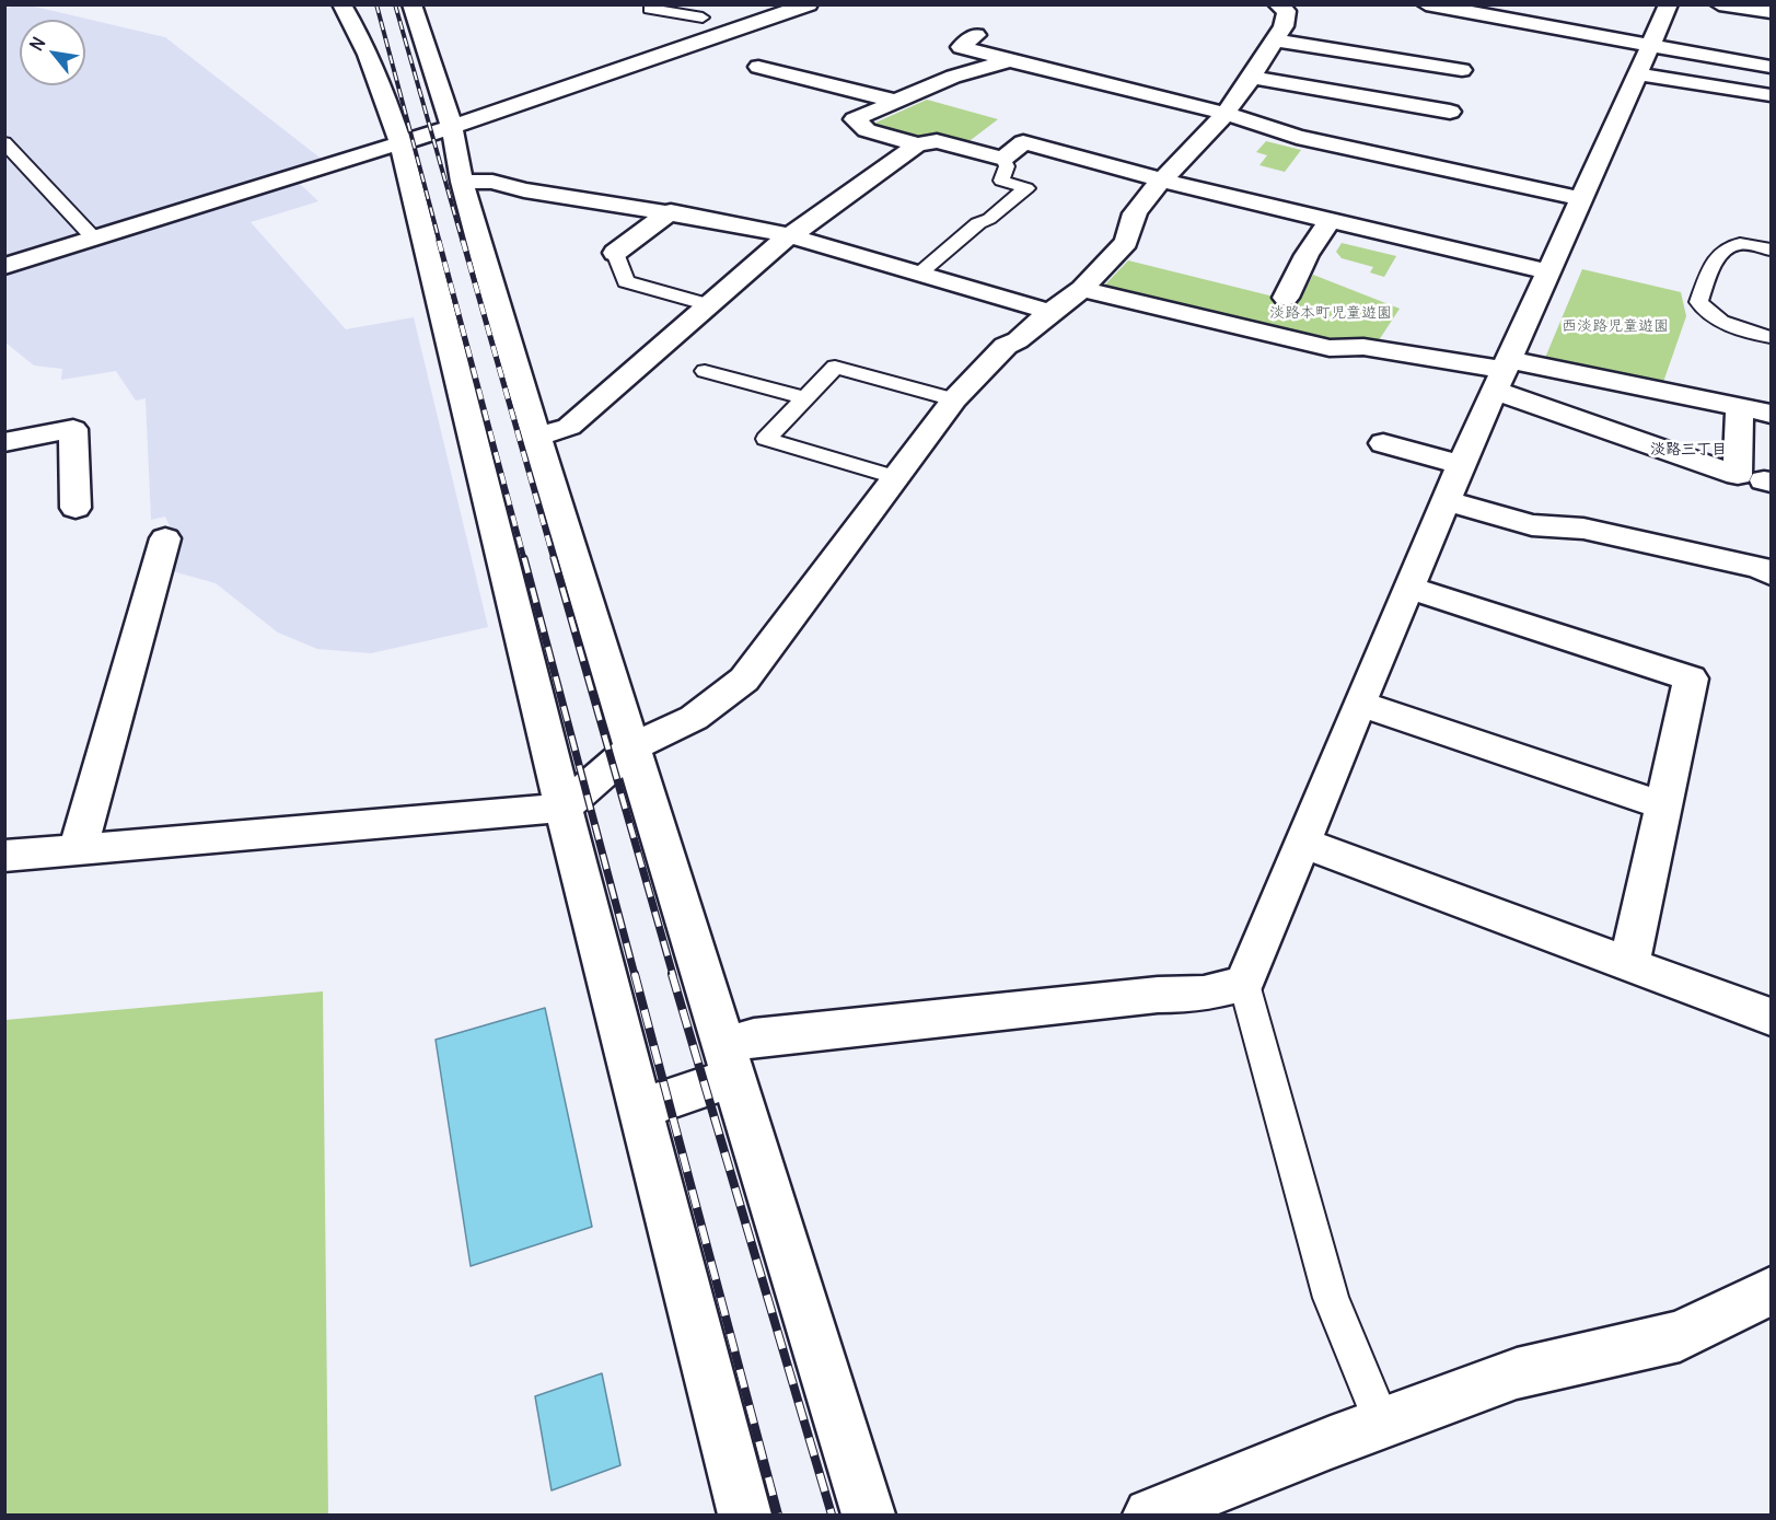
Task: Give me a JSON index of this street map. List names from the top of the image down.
{
  "districts": ["淡路三丁目"],
  "parks": ["淡路本町児童遊園", "西淡路児童遊園"],
  "north": "top left"
}
